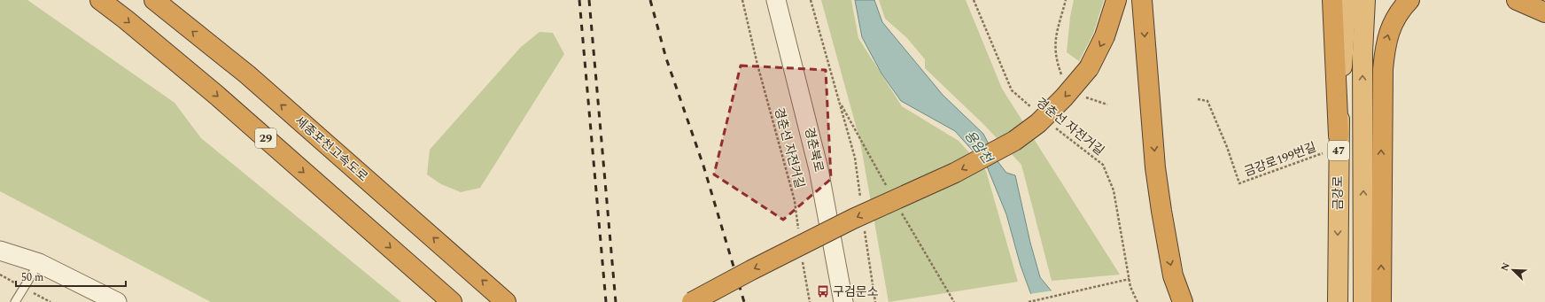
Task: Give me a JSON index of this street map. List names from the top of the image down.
{
  "streets": {
    "highway": [
      "29",
      "세종포천고속도로",
      "47",
      "금강로"
    ],
    "street": ["경춘북로"],
    "path": ["경춘선 자전거길", "금강로199번길"]
  },
  "crossings": [
    ["금강로199번길", "금강로"]
  ],
  "water": ["용암천"],
  "places": {
    "bus stop": ["구검문소"]
  },
  "scale_bar": "50 m",
  "north": "top left"
}
